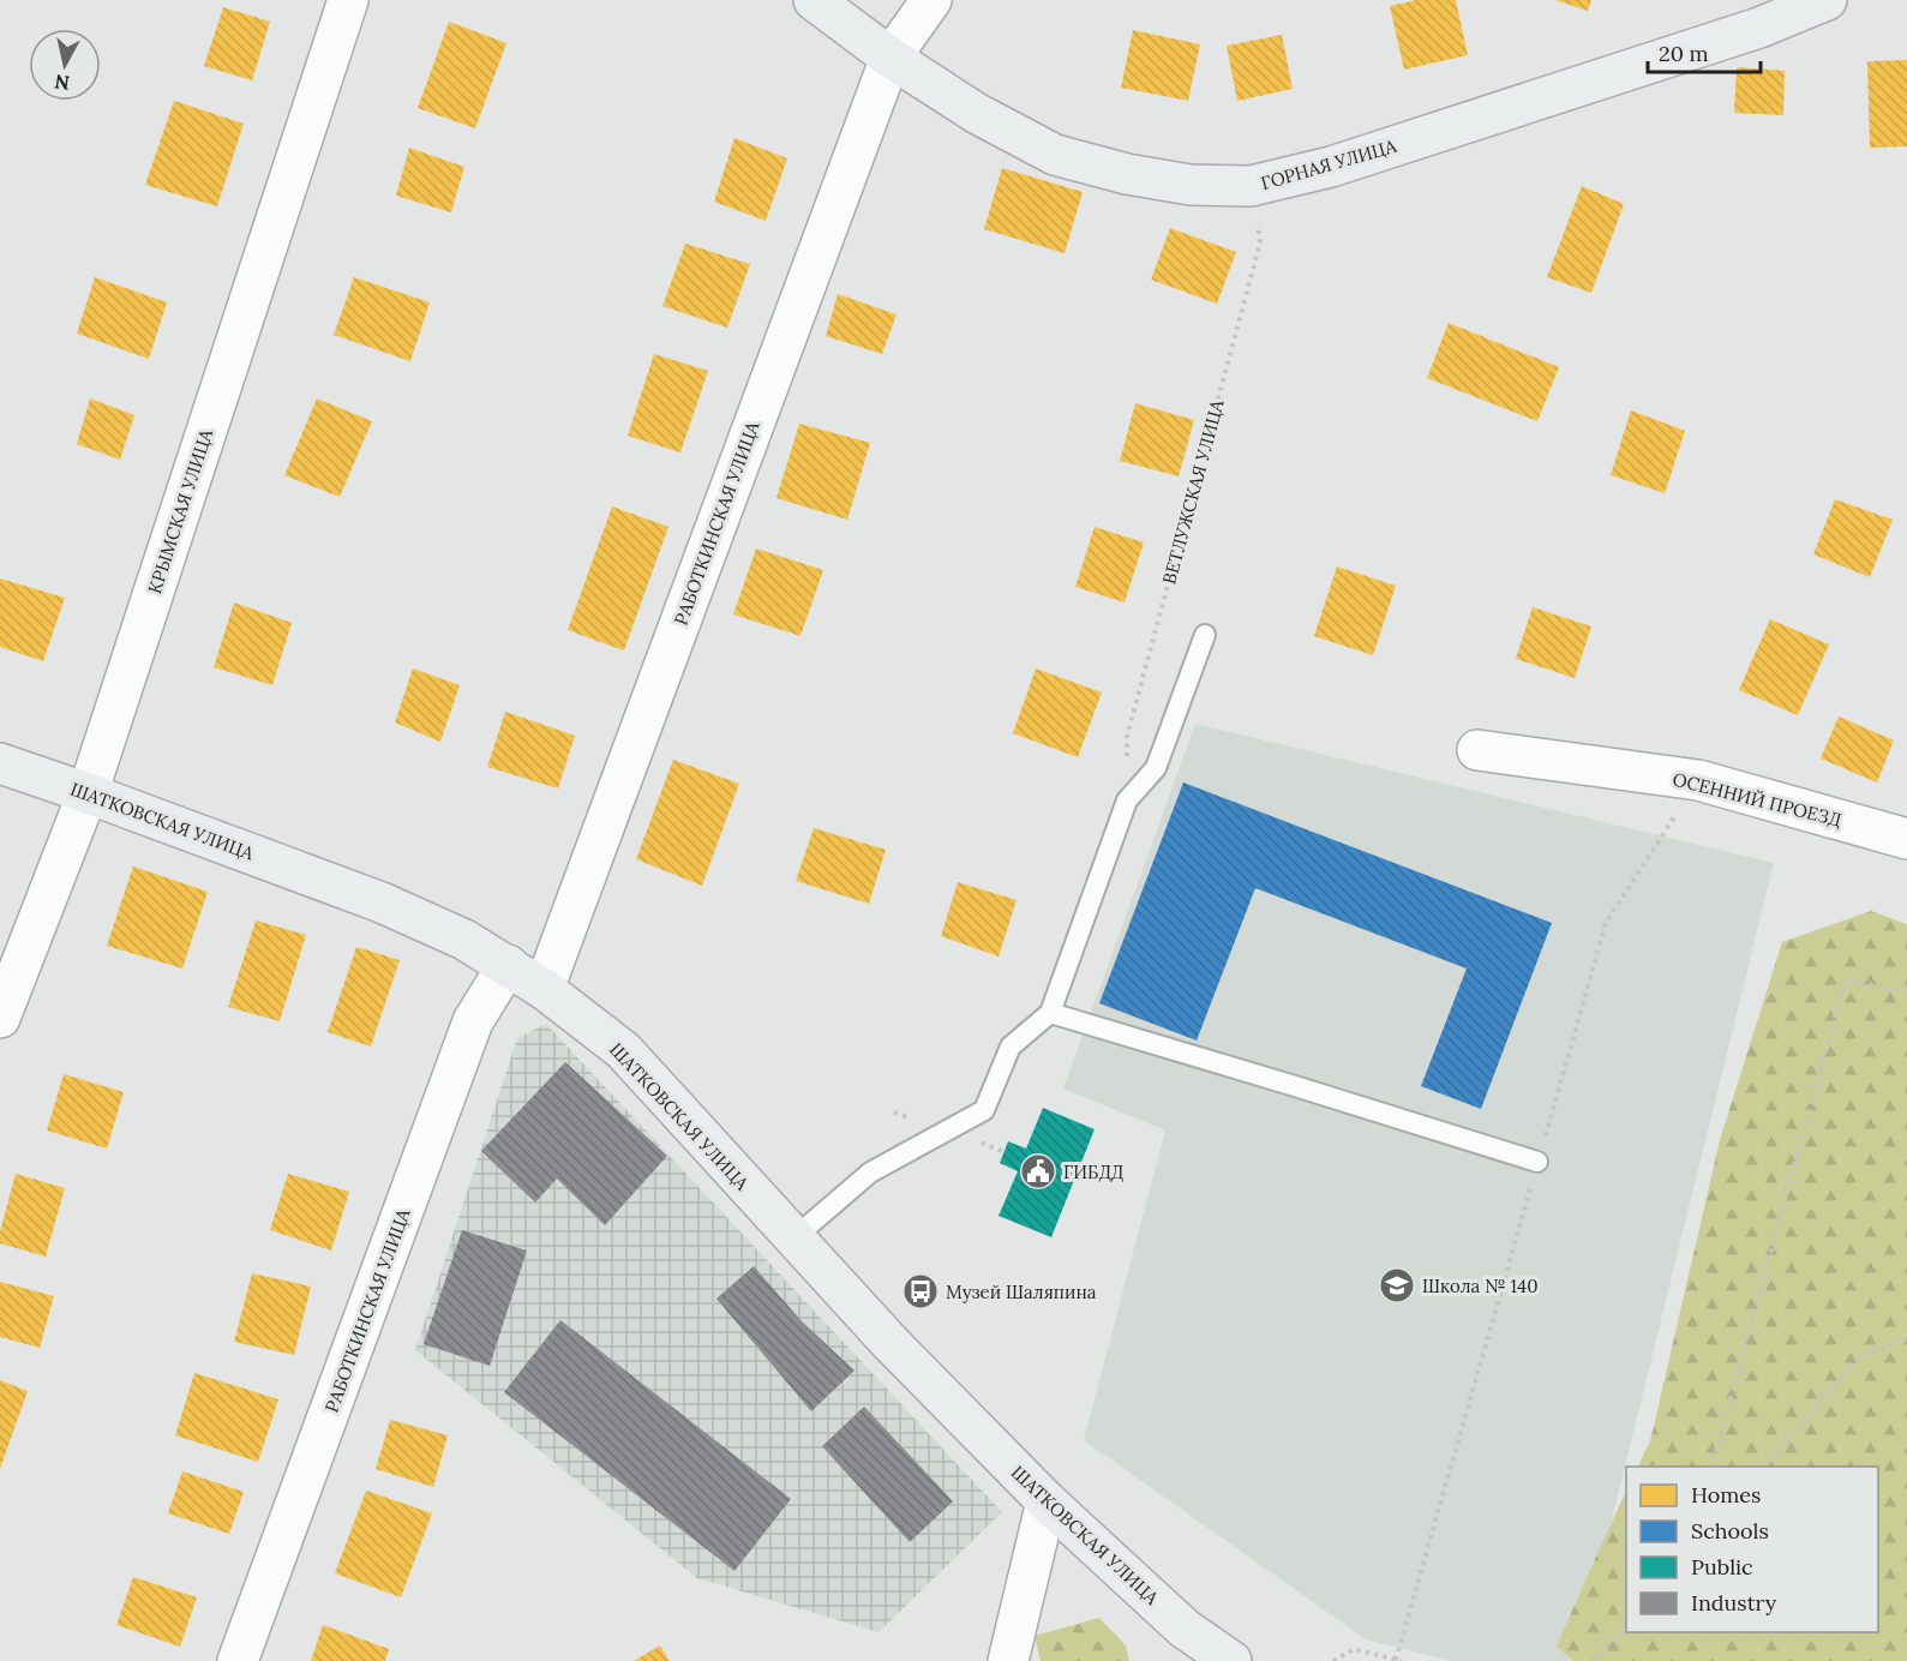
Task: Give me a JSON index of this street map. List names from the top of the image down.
{
  "streets": {
    "street": [
      "ГОРНАЯ УЛИЦА",
      "КРЫМСКАЯ УЛИЦА",
      "РАБОТКИНСКАЯ УЛИЦА",
      "ОСЕННИЙ ПРОЕЗД",
      "ШАТКОВСКАЯ УЛИЦА"
    ],
    "path": ["ВЕТЛУЖСКАЯ УЛИЦА"]
  },
  "crossings": [
    ["ГОРНАЯ УЛИЦА", "ВЕТЛУЖСКАЯ УЛИЦА"],
    ["ГОРНАЯ УЛИЦА", "РАБОТКИНСКАЯ УЛИЦА"],
    ["КРЫМСКАЯ УЛИЦА", "ШАТКОВСКАЯ УЛИЦА"],
    ["РАБОТКИНСКАЯ УЛИЦА", "ШАТКОВСКАЯ УЛИЦА"]
  ],
  "places": {
    "public building": ["ГИБДД"],
    "school or university": ["Школа № 140"],
    "bus stop": ["Музей Шаляпина"]
  },
  "legend": [
    "Homes",
    "Schools",
    "Public",
    "Industry"
  ],
  "scale_bar": "20 m",
  "north": "bottom"
}
